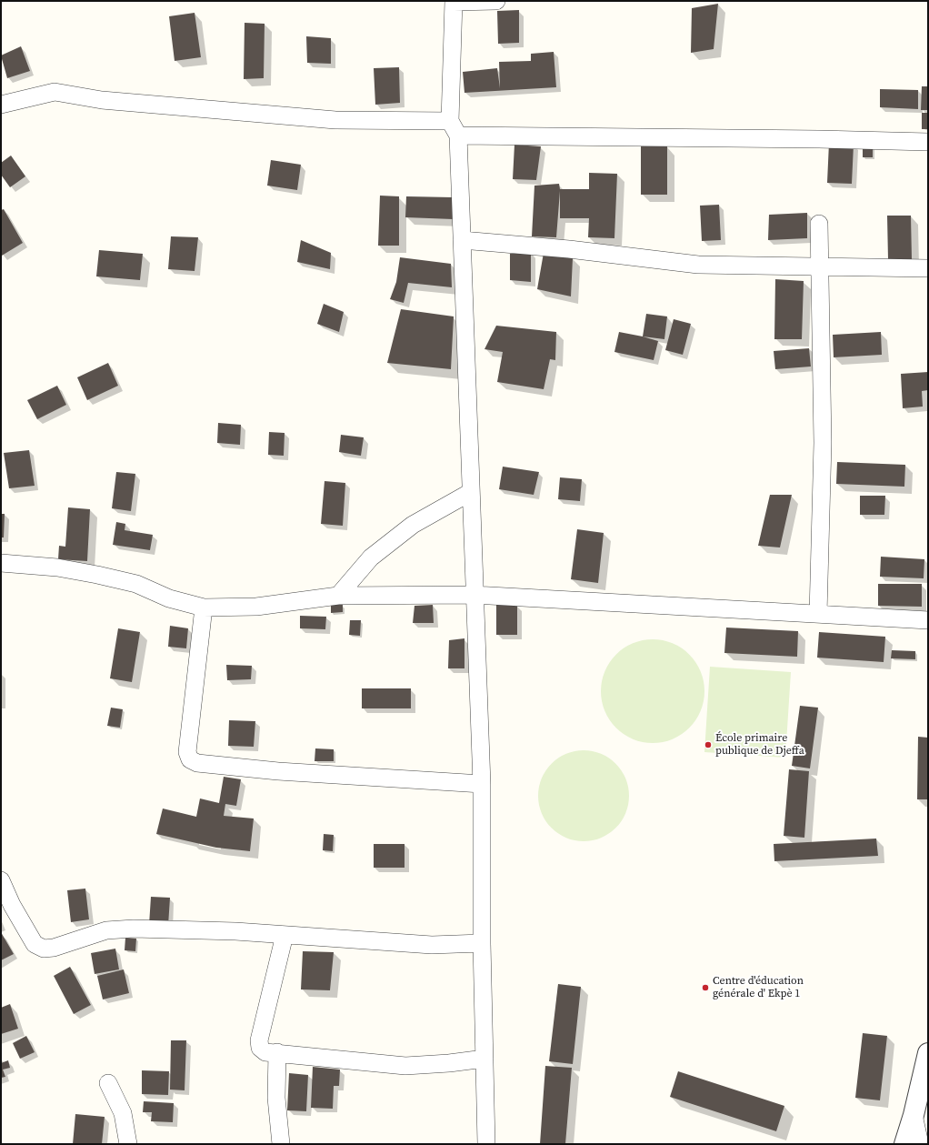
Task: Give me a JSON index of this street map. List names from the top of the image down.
{
  "places": ["École primaire publique de Djeffa", "Centre d'éducation générale d' Ekpè 1"]
}
